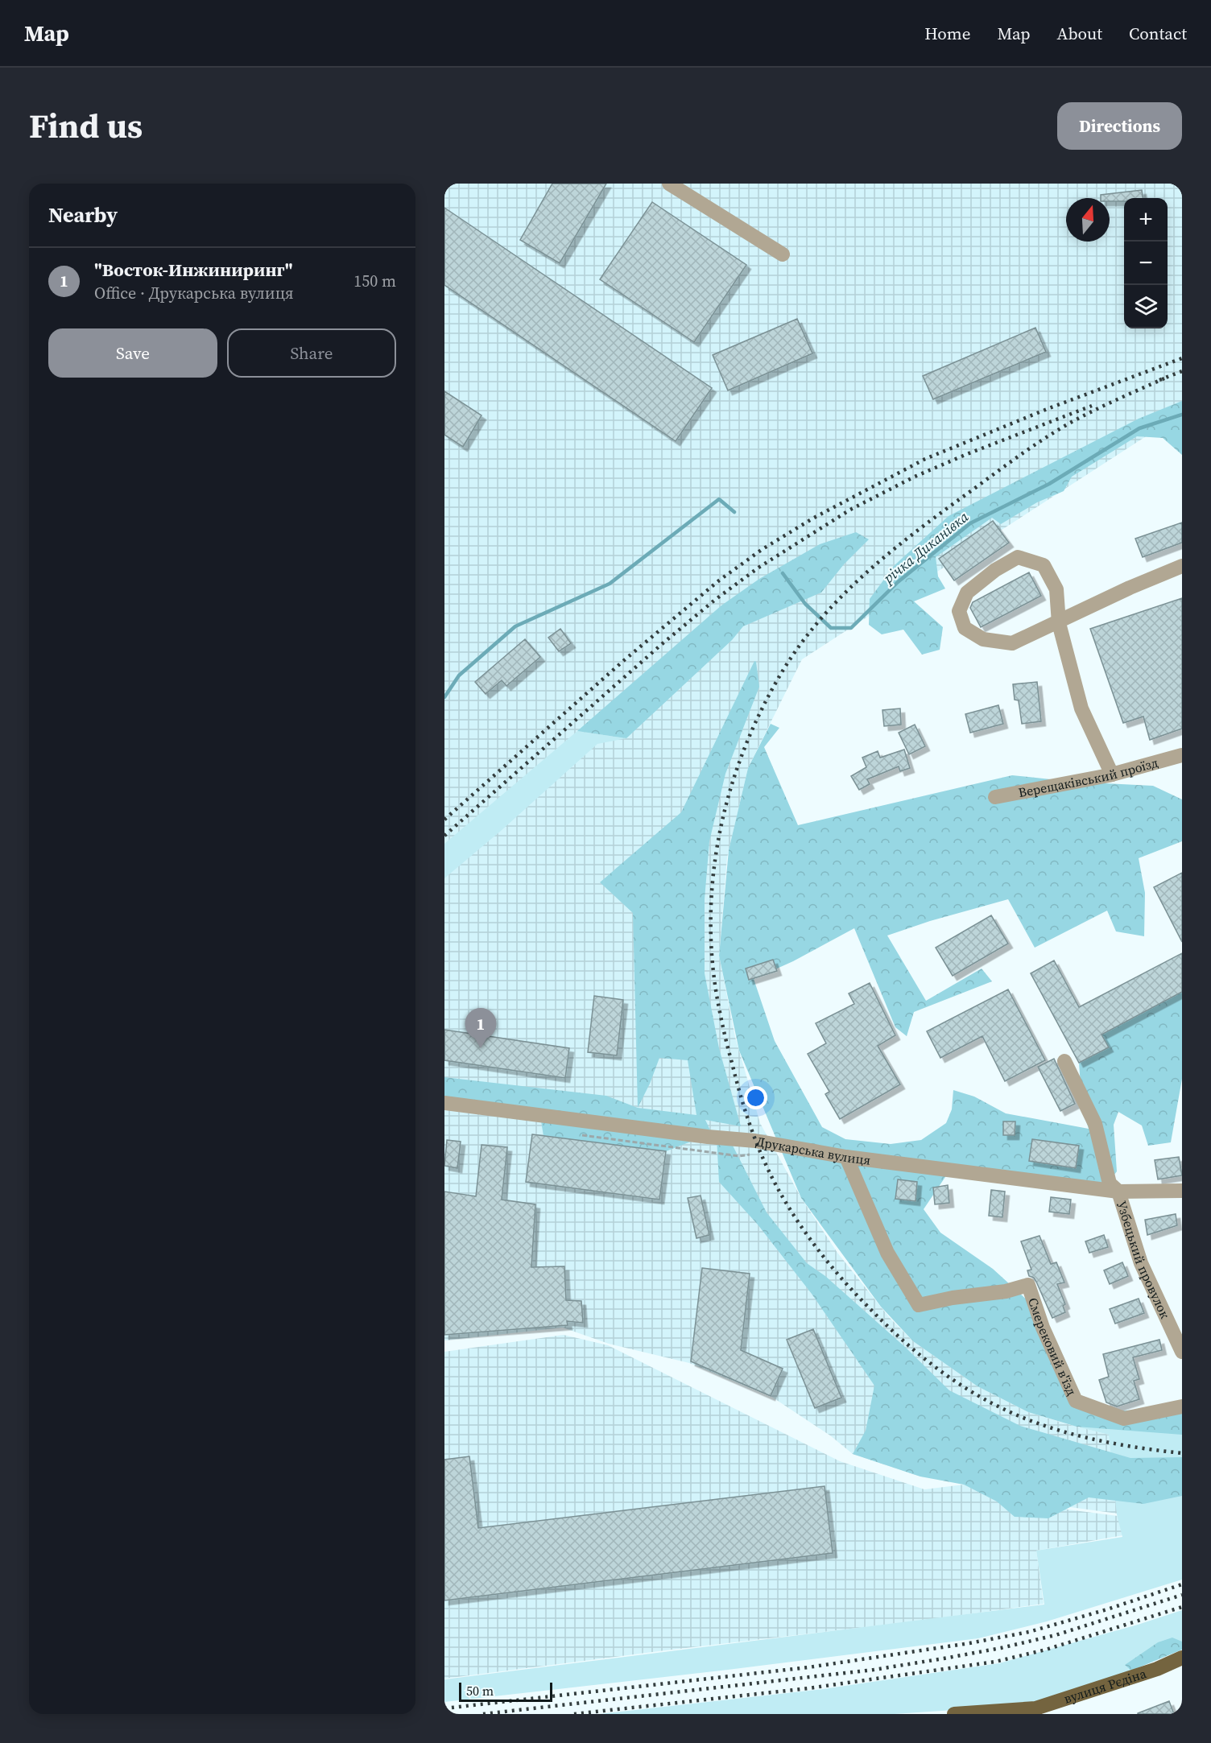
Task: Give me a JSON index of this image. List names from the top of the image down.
{
  "streets": {
    "main road": ["вулиця Рєдіна"],
    "street": [
      "Верещаківський проїзд",
      "Друкарська вулиця",
      "Узбецький провулок",
      "Смерековий в'їзд"
    ]
  },
  "crossings": [
    ["Друкарська вулиця", "Узбецький провулок"],
    ["Друкарська вулиця", "Смерековий в'їзд"]
  ],
  "water": ["річка Диканівка"],
  "scale_bar": "50 m",
  "north": "top",
  "page": {
    "header": "Map",
    "nav": [
      "Home",
      "Map",
      "About",
      "Contact"
    ],
    "title": "Find us",
    "buttons": [
      "Directions",
      ["Save", "Share"]
    ],
    "heading": "Nearby",
    "map_buttons": ["+", "−"],
    "list": [
      {
        "mark": "1",
        "name": "\"Восток-Инжиниринг\"",
        "note": "Office · Друкарська вулиця",
        "value": "150 m"
      }
    ],
    "pins": "1",
    "scale": "50 m"
  }
}
